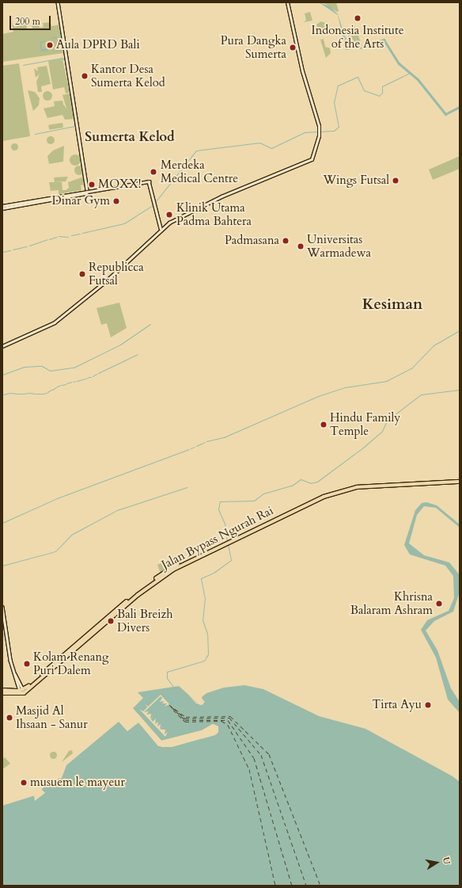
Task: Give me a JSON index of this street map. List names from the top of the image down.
{
  "streets": {
    "highway": ["Jalan Bypass Ngurah Rai"]
  },
  "districts": ["Sumerta Kelod", "Kesiman"],
  "places": [
    "Indonesia Institute of the Arts",
    "Aula DPRD Bali",
    "Pura Dangka Sumerta",
    "Kantor Desa Sumerta Kelod",
    "Merdeka Medical Centre",
    "Wings Futsal",
    "MOXX!",
    "Dinar Gym",
    "Klinik Utama Padma Bahtera",
    "Padmasana",
    "Universitas Warmadewa",
    "Republicca Futsal",
    "Hindu Family Temple",
    "Khrisna Balaram Ashram",
    "Bali Breizh Divers",
    "Kolam Renang Puri Dalem",
    "Tirta Ayu",
    "Masjid Al Ihsaan - Sanur",
    "musuem le mayeur"
  ],
  "scale_bar": "200 m",
  "north": "right"
}
